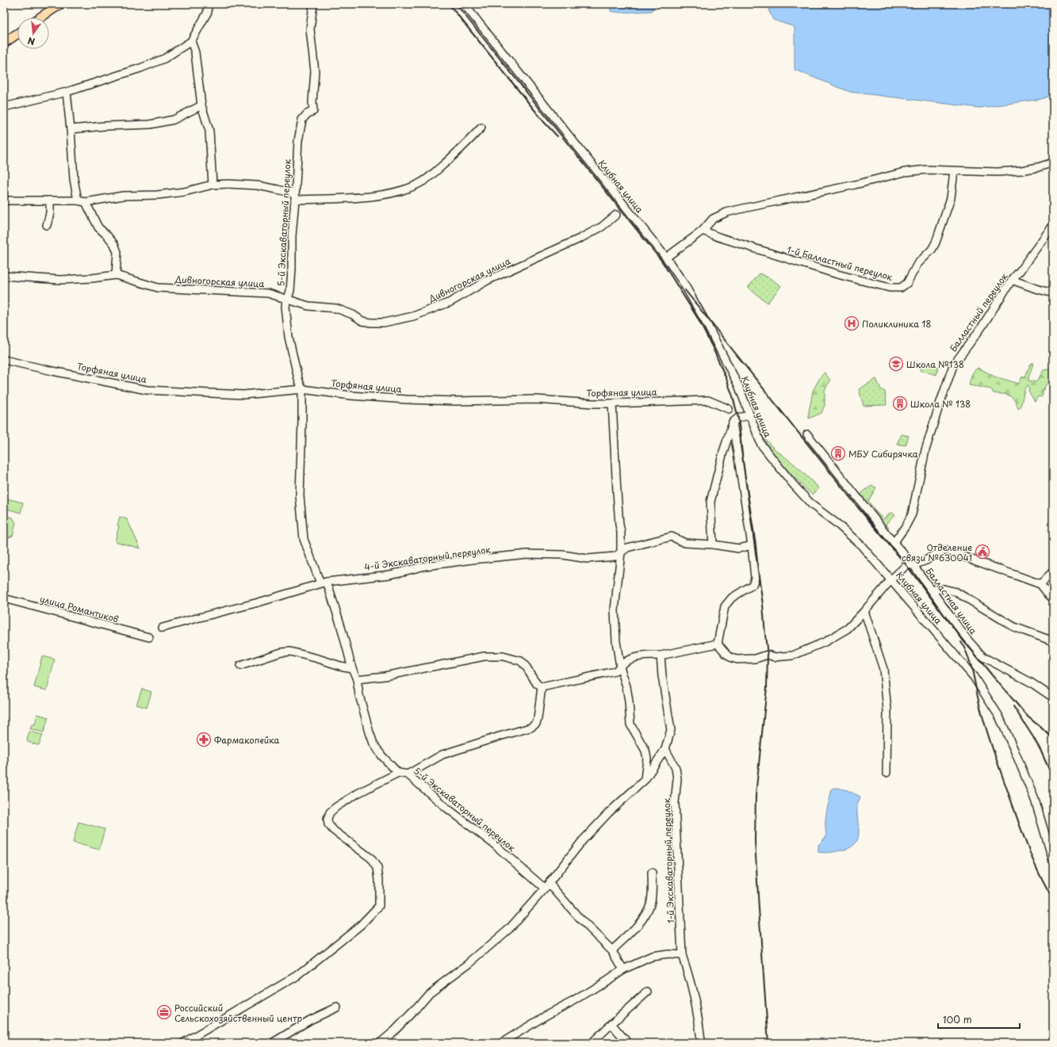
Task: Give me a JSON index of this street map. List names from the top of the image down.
{
  "streets": {
    "street": [
      "Клубная улица",
      "5-й Экскаваторный переулок",
      "1-й Балластный переулок",
      "Дивногорская улица",
      "Балластный переулок",
      "Торфяная улица",
      "4-й Экскаваторный переулок",
      "Балластная улица",
      "улица Романтиков",
      "1-й Экскаваторный переулок"
    ]
  },
  "crossings": [
    ["5-й Экскаваторный переулок", "Дивногорская улица"],
    ["5-й Экскаваторный переулок", "Торфяная улица"],
    ["5-й Экскаваторный переулок", "4-й Экскаваторный переулок"],
    ["Балластный переулок", "Балластная улица"]
  ],
  "places": {
    "hospital": ["Поликлиника 18"],
    "school or university": ["Школа №138"],
    "building": ["Школа № 138", "МБУ Сибирячка"],
    "public building": ["Отделение связи №630041"],
    "pharmacy": ["Фармакопейка"],
    "office": ["Российский Сельскохозяйственный центр"]
  },
  "scale_bar": "100 m",
  "north": "bottom"
}
